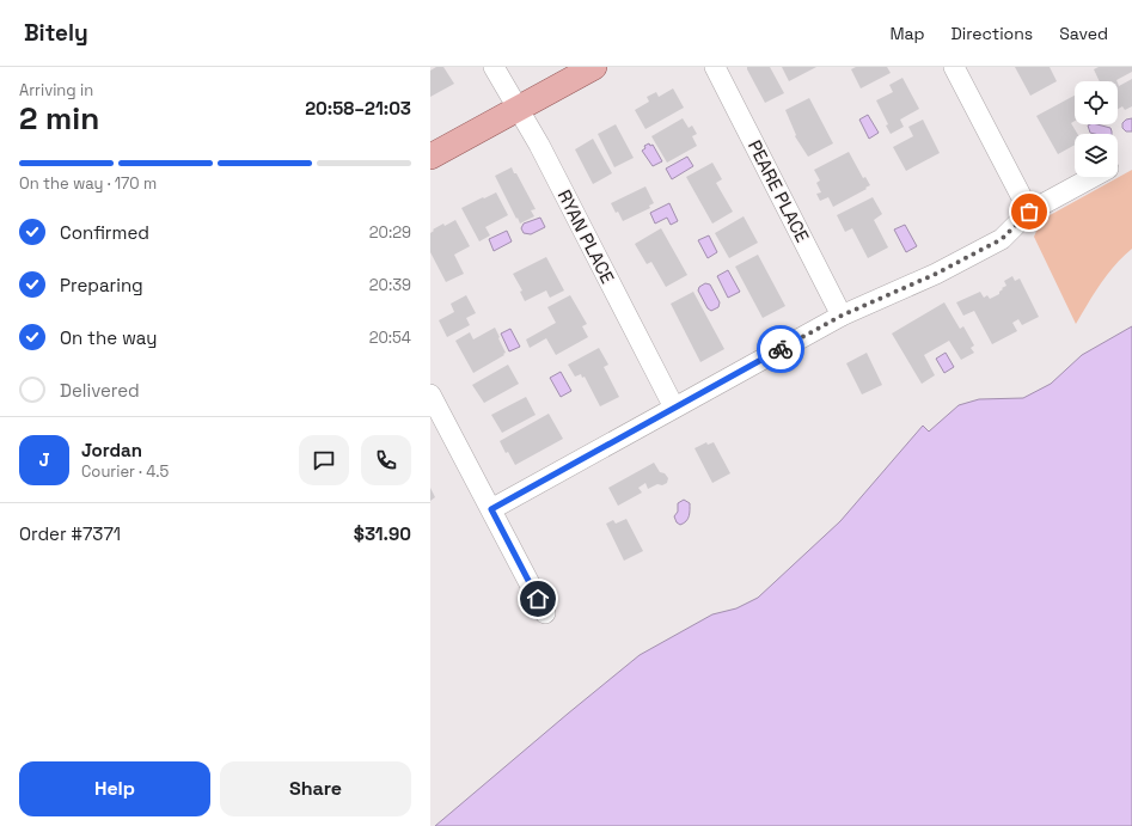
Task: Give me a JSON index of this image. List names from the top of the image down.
{
  "streets": {
    "street": ["PEARE PLACE", "RYAN PLACE"]
  },
  "page": {
    "header": "Bitely",
    "nav": ["Map", "Directions", "Saved"],
    "heading": ["2 min", "Arriving in", "20:58–21:03"],
    "panel": [
      "Jordan",
      "Courier · 4.5",
      "Order #7371",
      "$31.90"
    ],
    "bar": "On the way · 170 m",
    "list": [
      ["Confirmed", "20:29"],
      ["Preparing", "20:39"],
      ["On the way", "20:54"],
      "Delivered"
    ],
    "round": "J",
    "buttons": ["Help", "Share"]
  }
}
